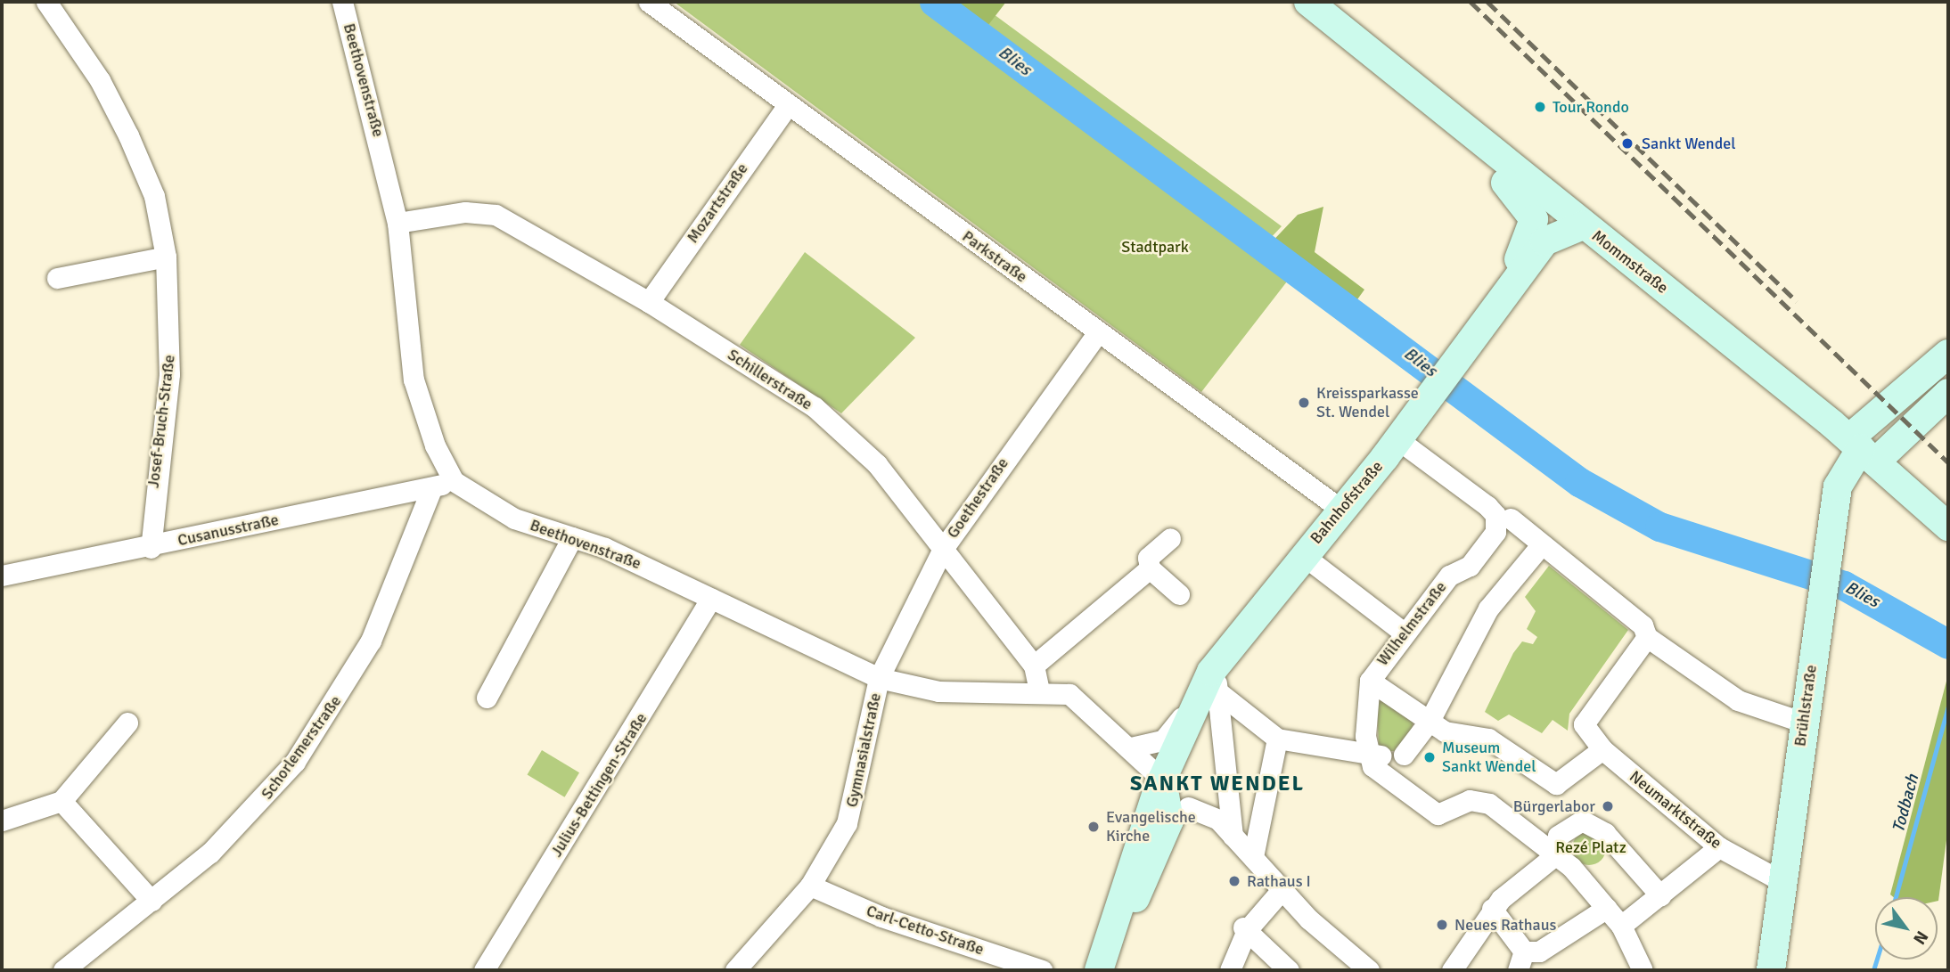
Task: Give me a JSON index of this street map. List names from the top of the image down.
{
  "streets": {
    "main road": ["Mommstraße", "Bahnhofstraße", "Brühlstraße"],
    "street": [
      "Beethovenstraße",
      "Mozartstraße",
      "Parkstraße",
      "Schillerstraße",
      "Josef-Bruch-Straße",
      "Goethestraße",
      "Cusanusstraße",
      "Wilhelmstraße",
      "Schorlemerstraße",
      "Gymnasialstraße",
      "Julius-Bettingen-Straße",
      "Neumarktstraße",
      "Carl-Cetto-Straße"
    ]
  },
  "crossings": [
    ["Beethovenstraße", "Schillerstraße"],
    ["Beethovenstraße", "Goethestraße"],
    ["Beethovenstraße", "Bahnhofstraße"],
    ["Beethovenstraße", "Cusanusstraße"],
    ["Beethovenstraße", "Gymnasialstraße"],
    ["Beethovenstraße", "Julius-Bettingen-Straße"],
    ["Mozartstraße", "Parkstraße"],
    ["Mozartstraße", "Schillerstraße"],
    ["Parkstraße", "Goethestraße"],
    ["Parkstraße", "Bahnhofstraße"],
    ["Mommstraße", "Bahnhofstraße"],
    ["Mommstraße", "Brühlstraße"],
    ["Schillerstraße", "Goethestraße"],
    ["Josef-Bruch-Straße", "Cusanusstraße"],
    ["Goethestraße", "Gymnasialstraße"],
    ["Cusanusstraße", "Schorlemerstraße"],
    ["Brühlstraße", "Neumarktstraße"],
    ["Gymnasialstraße", "Carl-Cetto-Straße"]
  ],
  "districts": ["SANKT WENDEL"],
  "water": ["Blies", "Todbach"],
  "parks": ["Stadtpark", "Rezé Platz"],
  "places": [
    "Tour Rondo",
    "Sankt Wendel",
    "Kreissparkasse St. Wendel",
    "Museum Sankt Wendel",
    "Bürgerlabor",
    "Evangelische Kirche",
    "Rathaus I",
    "Neues Rathaus"
  ],
  "north": "bottom right"
}
